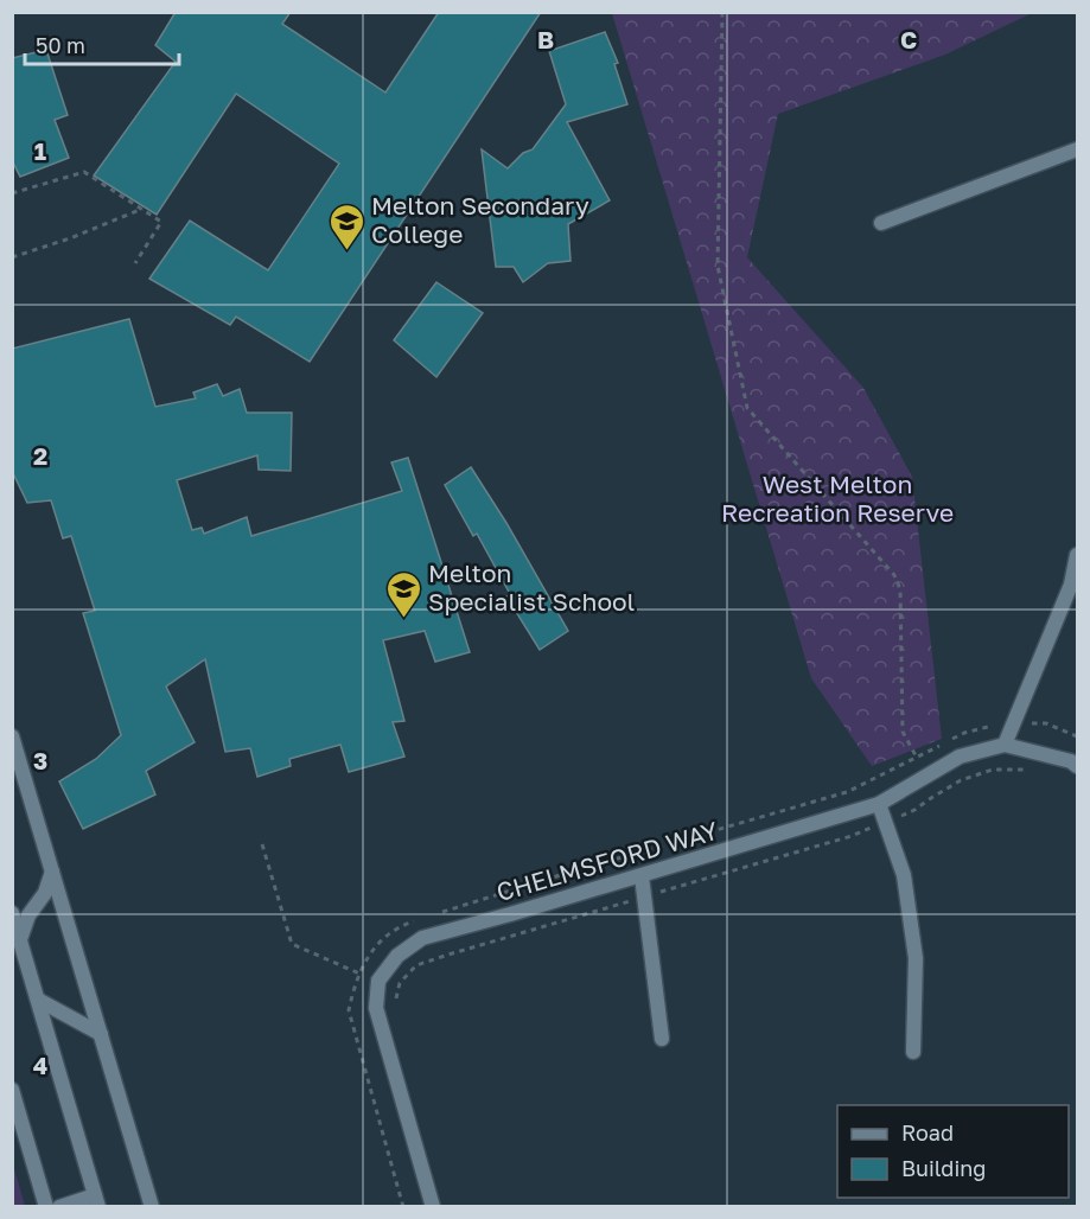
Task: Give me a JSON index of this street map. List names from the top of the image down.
{
  "streets": {
    "street": ["CHELMSFORD WAY"]
  },
  "parks": ["West Melton Recreation Reserve"],
  "places": {
    "school or university": ["Melton Secondary College", "Melton Specialist School"]
  },
  "legend": ["Road", "Building"],
  "scale_bar": "50 m",
  "grid": {
    "columns": ["B", "C"],
    "rows": [
      "1",
      "2",
      "3",
      "4"
    ]
  }
}
